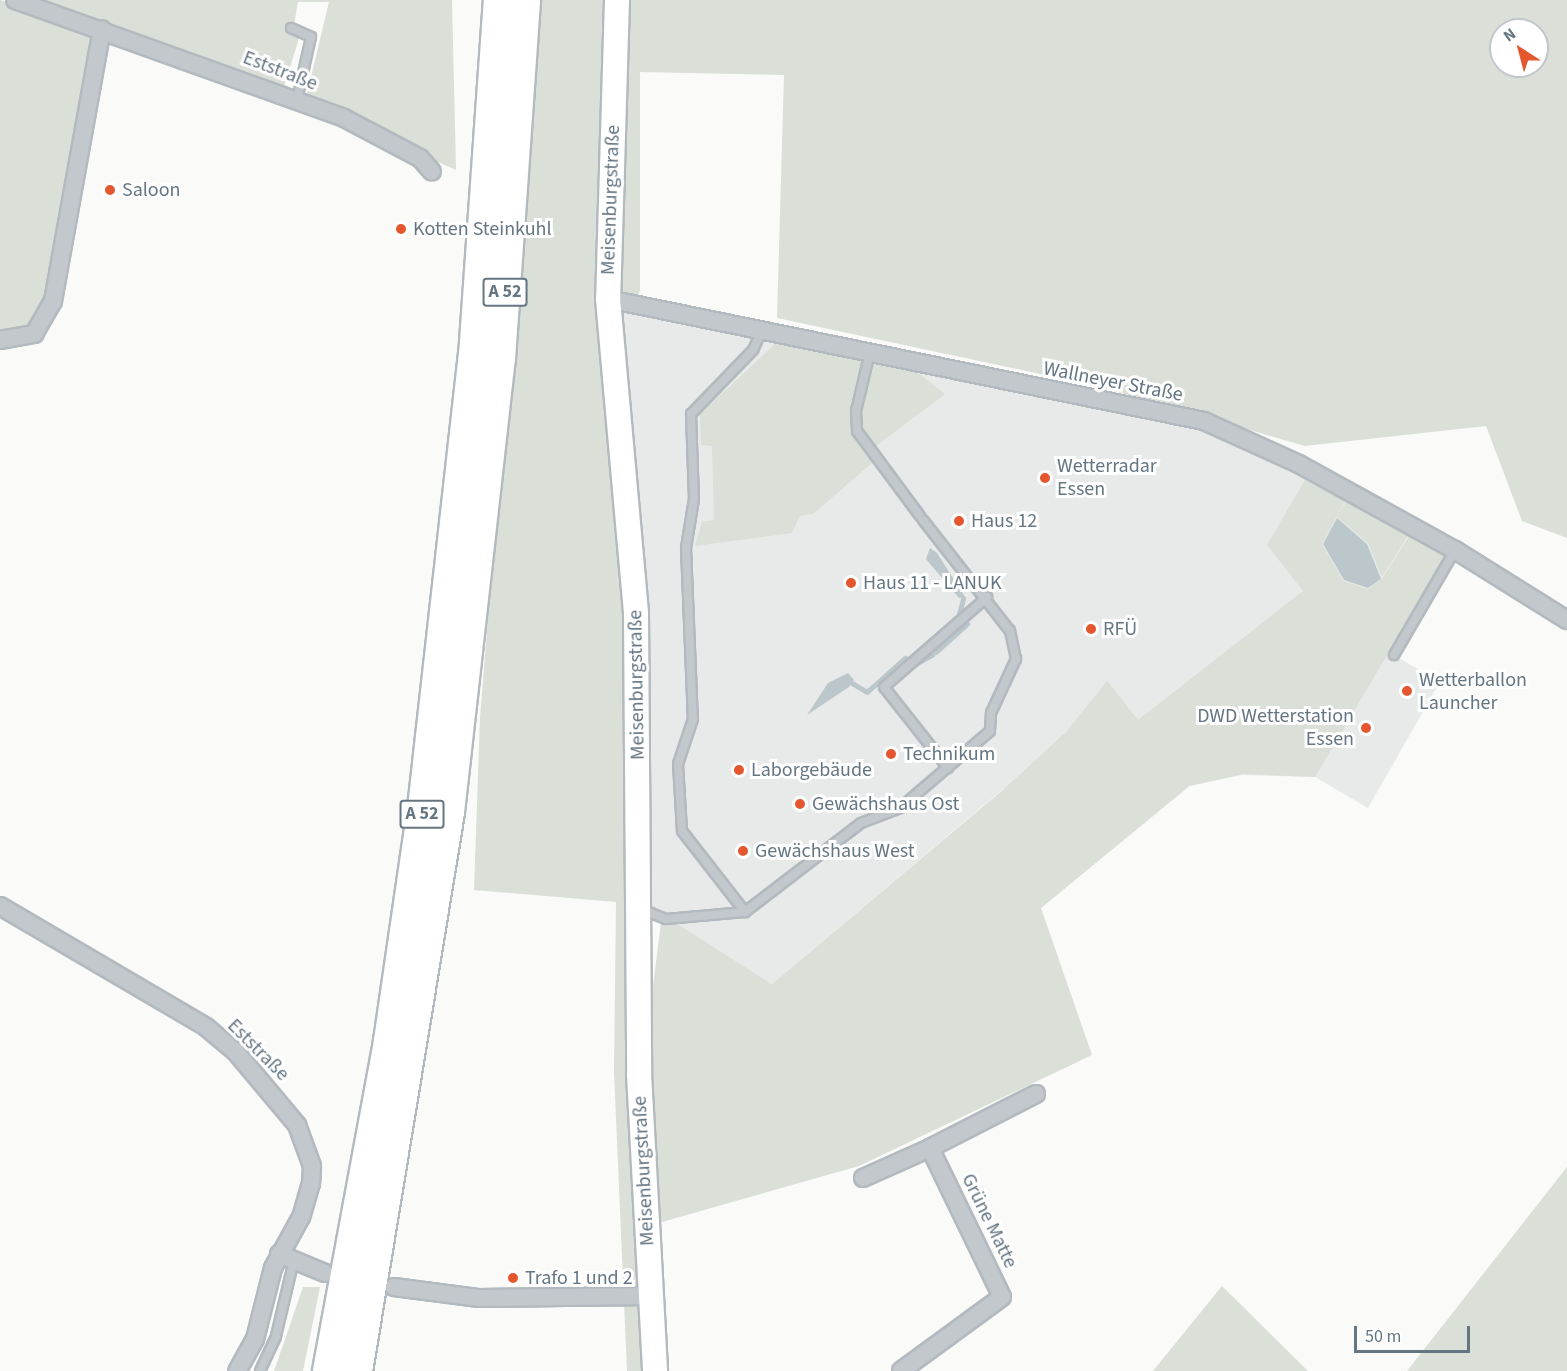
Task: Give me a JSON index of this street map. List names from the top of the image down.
{
  "streets": {
    "highway": ["A 52"],
    "main road": ["Meisenburgstraße"],
    "street": ["Eststraße", "Wallneyer Straße", "Grüne Matte"]
  },
  "crossings": [
    ["Meisenburgstraße", "Wallneyer Straße"]
  ],
  "places": [
    "Saloon",
    "Kotten Steinkuhl",
    "Wetterradar Essen",
    "Haus 12",
    "Haus 11 - LANUK",
    "RFÜ",
    "Wetterballon Launcher",
    "DWD Wetterstation Essen",
    "Technikum",
    "Laborgebäude",
    "Gewächshaus Ost",
    "Gewächshaus West",
    "Trafo 1 und 2"
  ],
  "scale_bar": "50 m",
  "north": "top left"
}
